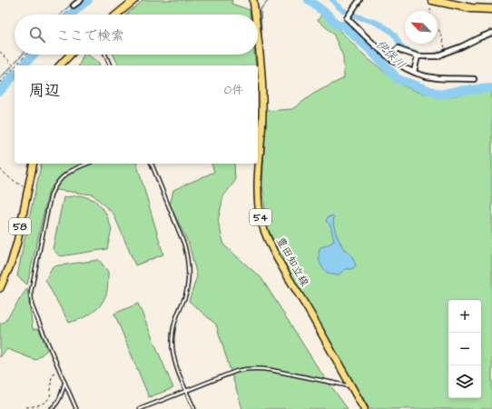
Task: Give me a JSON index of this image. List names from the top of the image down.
{
  "streets": {
    "main road": ["54", "58", "豊田知立線"]
  },
  "water": ["伊保川"],
  "north": "top left",
  "page": {
    "search": "ここで検索",
    "heading": ["周辺", "0件"],
    "map_buttons": ["+", "−"]
  }
}
